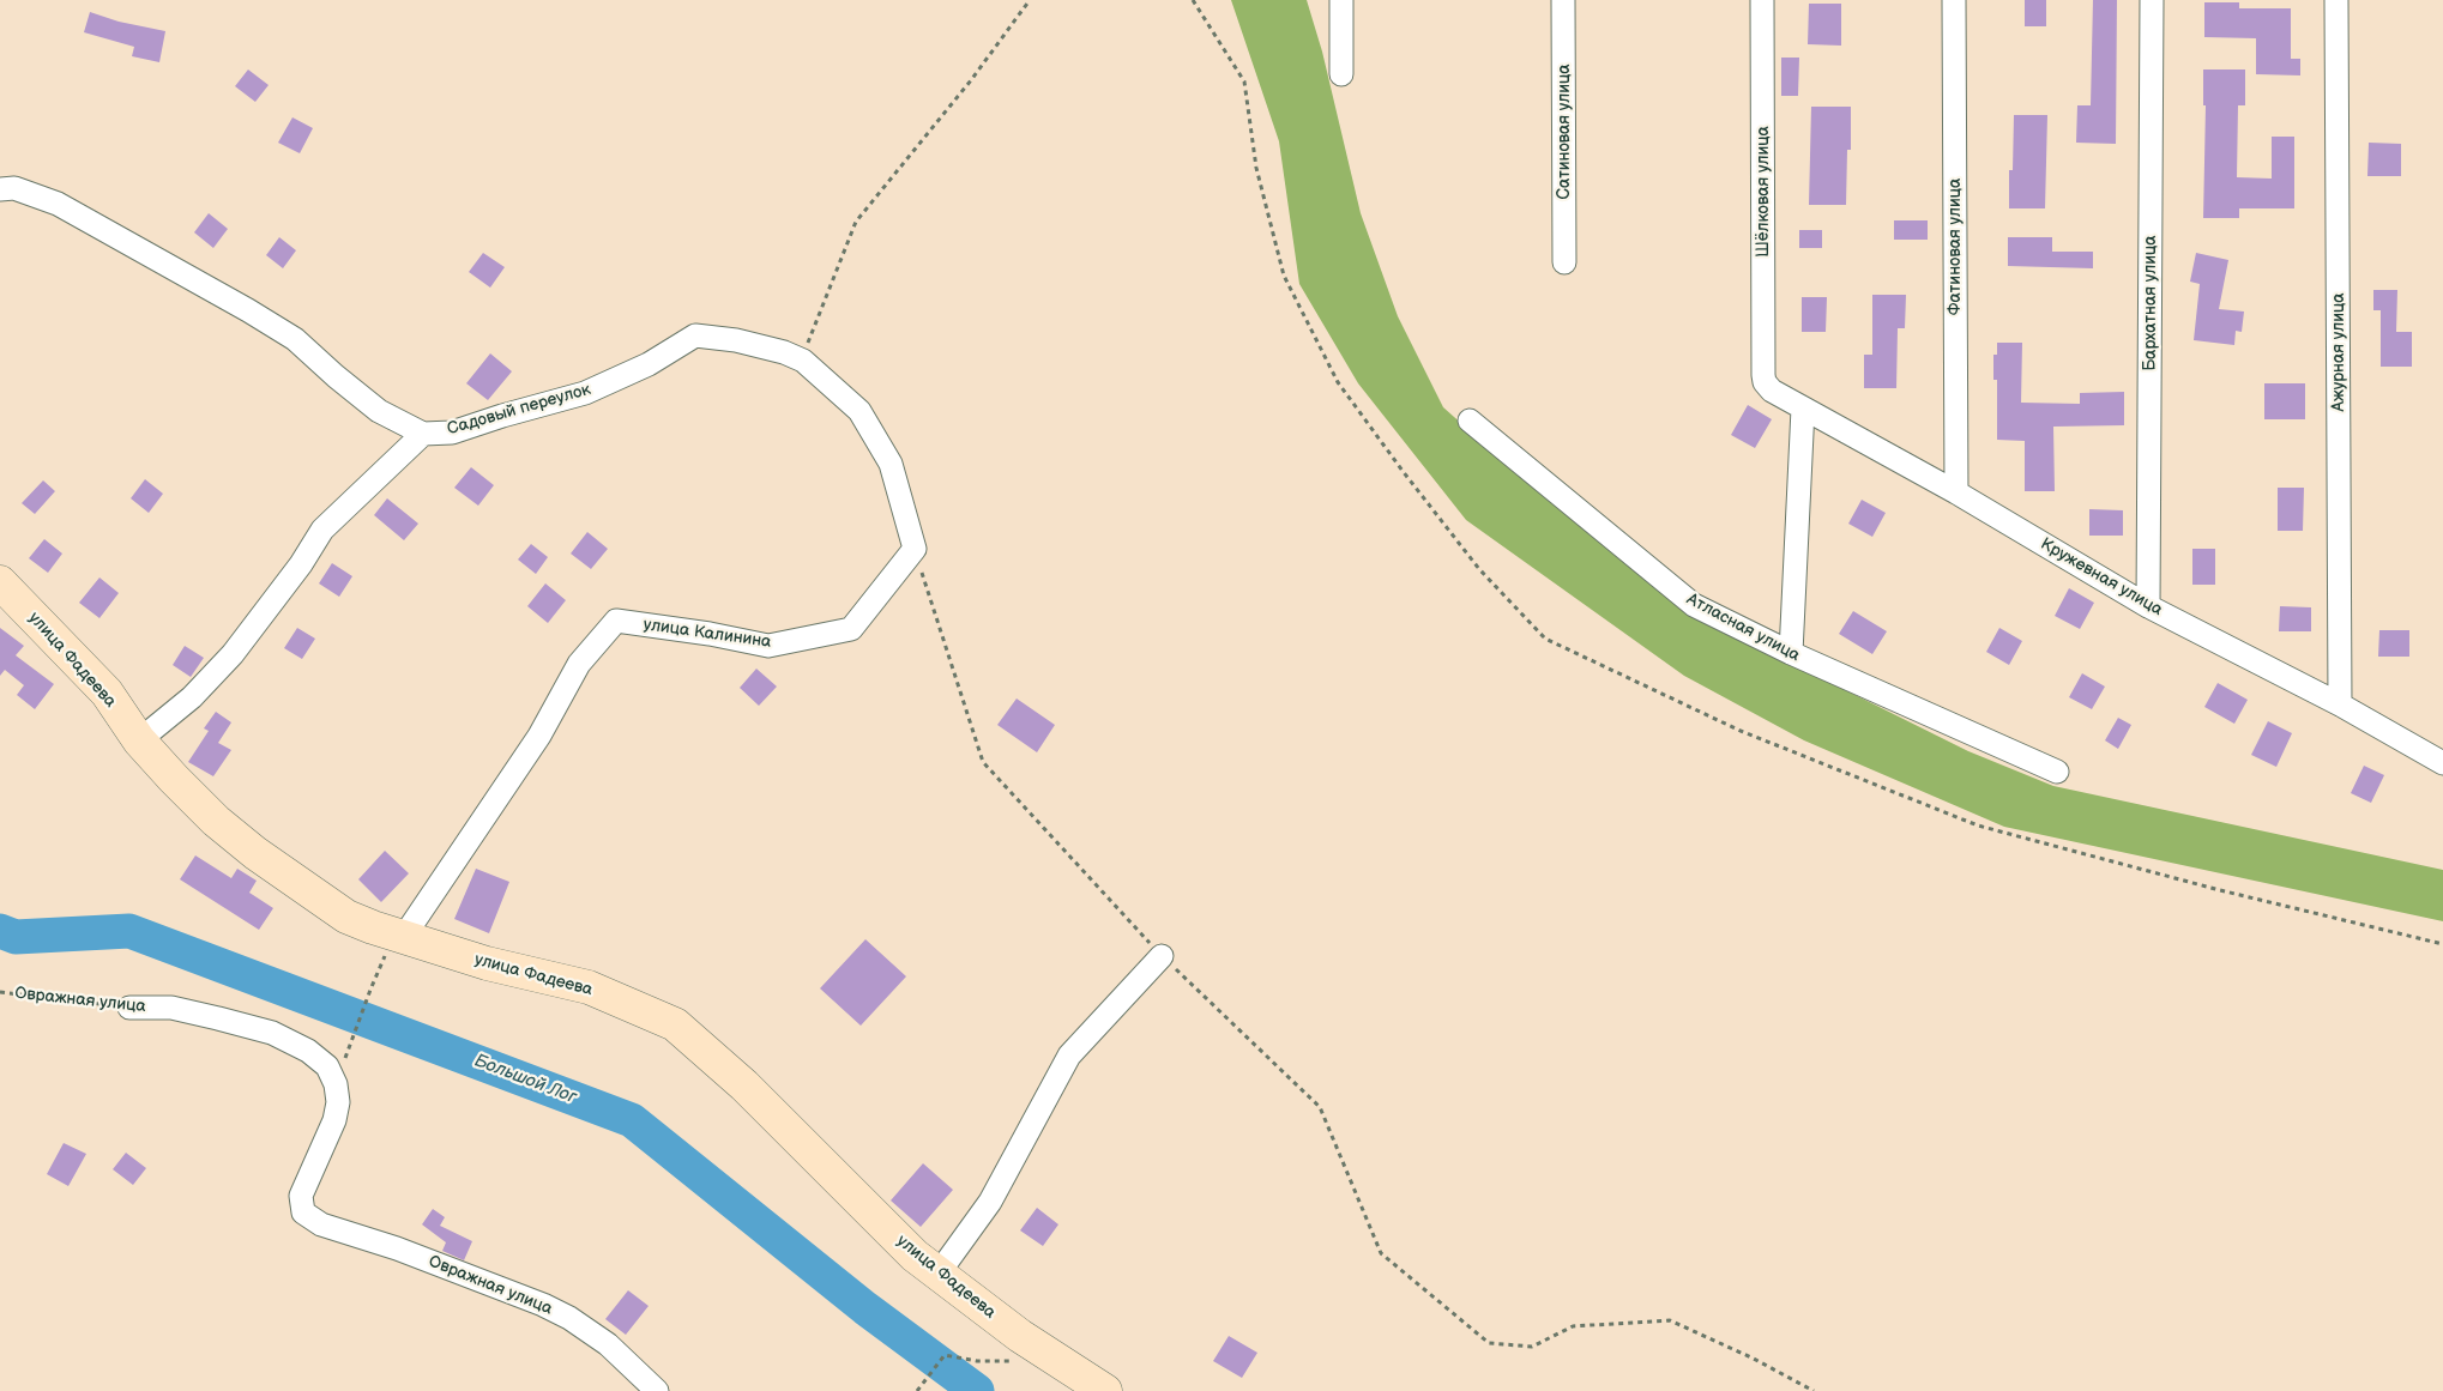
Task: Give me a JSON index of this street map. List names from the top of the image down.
{
  "streets": {
    "street": [
      "Сатиновая улица",
      "Шёлковая улица",
      "Фатиновая улица",
      "Бархатная улица",
      "Ажурная улица",
      "Садовый переулок",
      "Кружевная улица",
      "Атласная улица",
      "улица Калинина",
      "улица Фадеева",
      "Овражная улица"
    ]
  },
  "crossings": [
    ["Шёлковая улица", "Кружевная улица"],
    ["Фатиновая улица", "Кружевная улица"],
    ["Бархатная улица", "Кружевная улица"],
    ["Ажурная улица", "Кружевная улица"],
    ["улица Калинина", "улица Фадеева"]
  ],
  "water": ["Большой Лог"]
}
